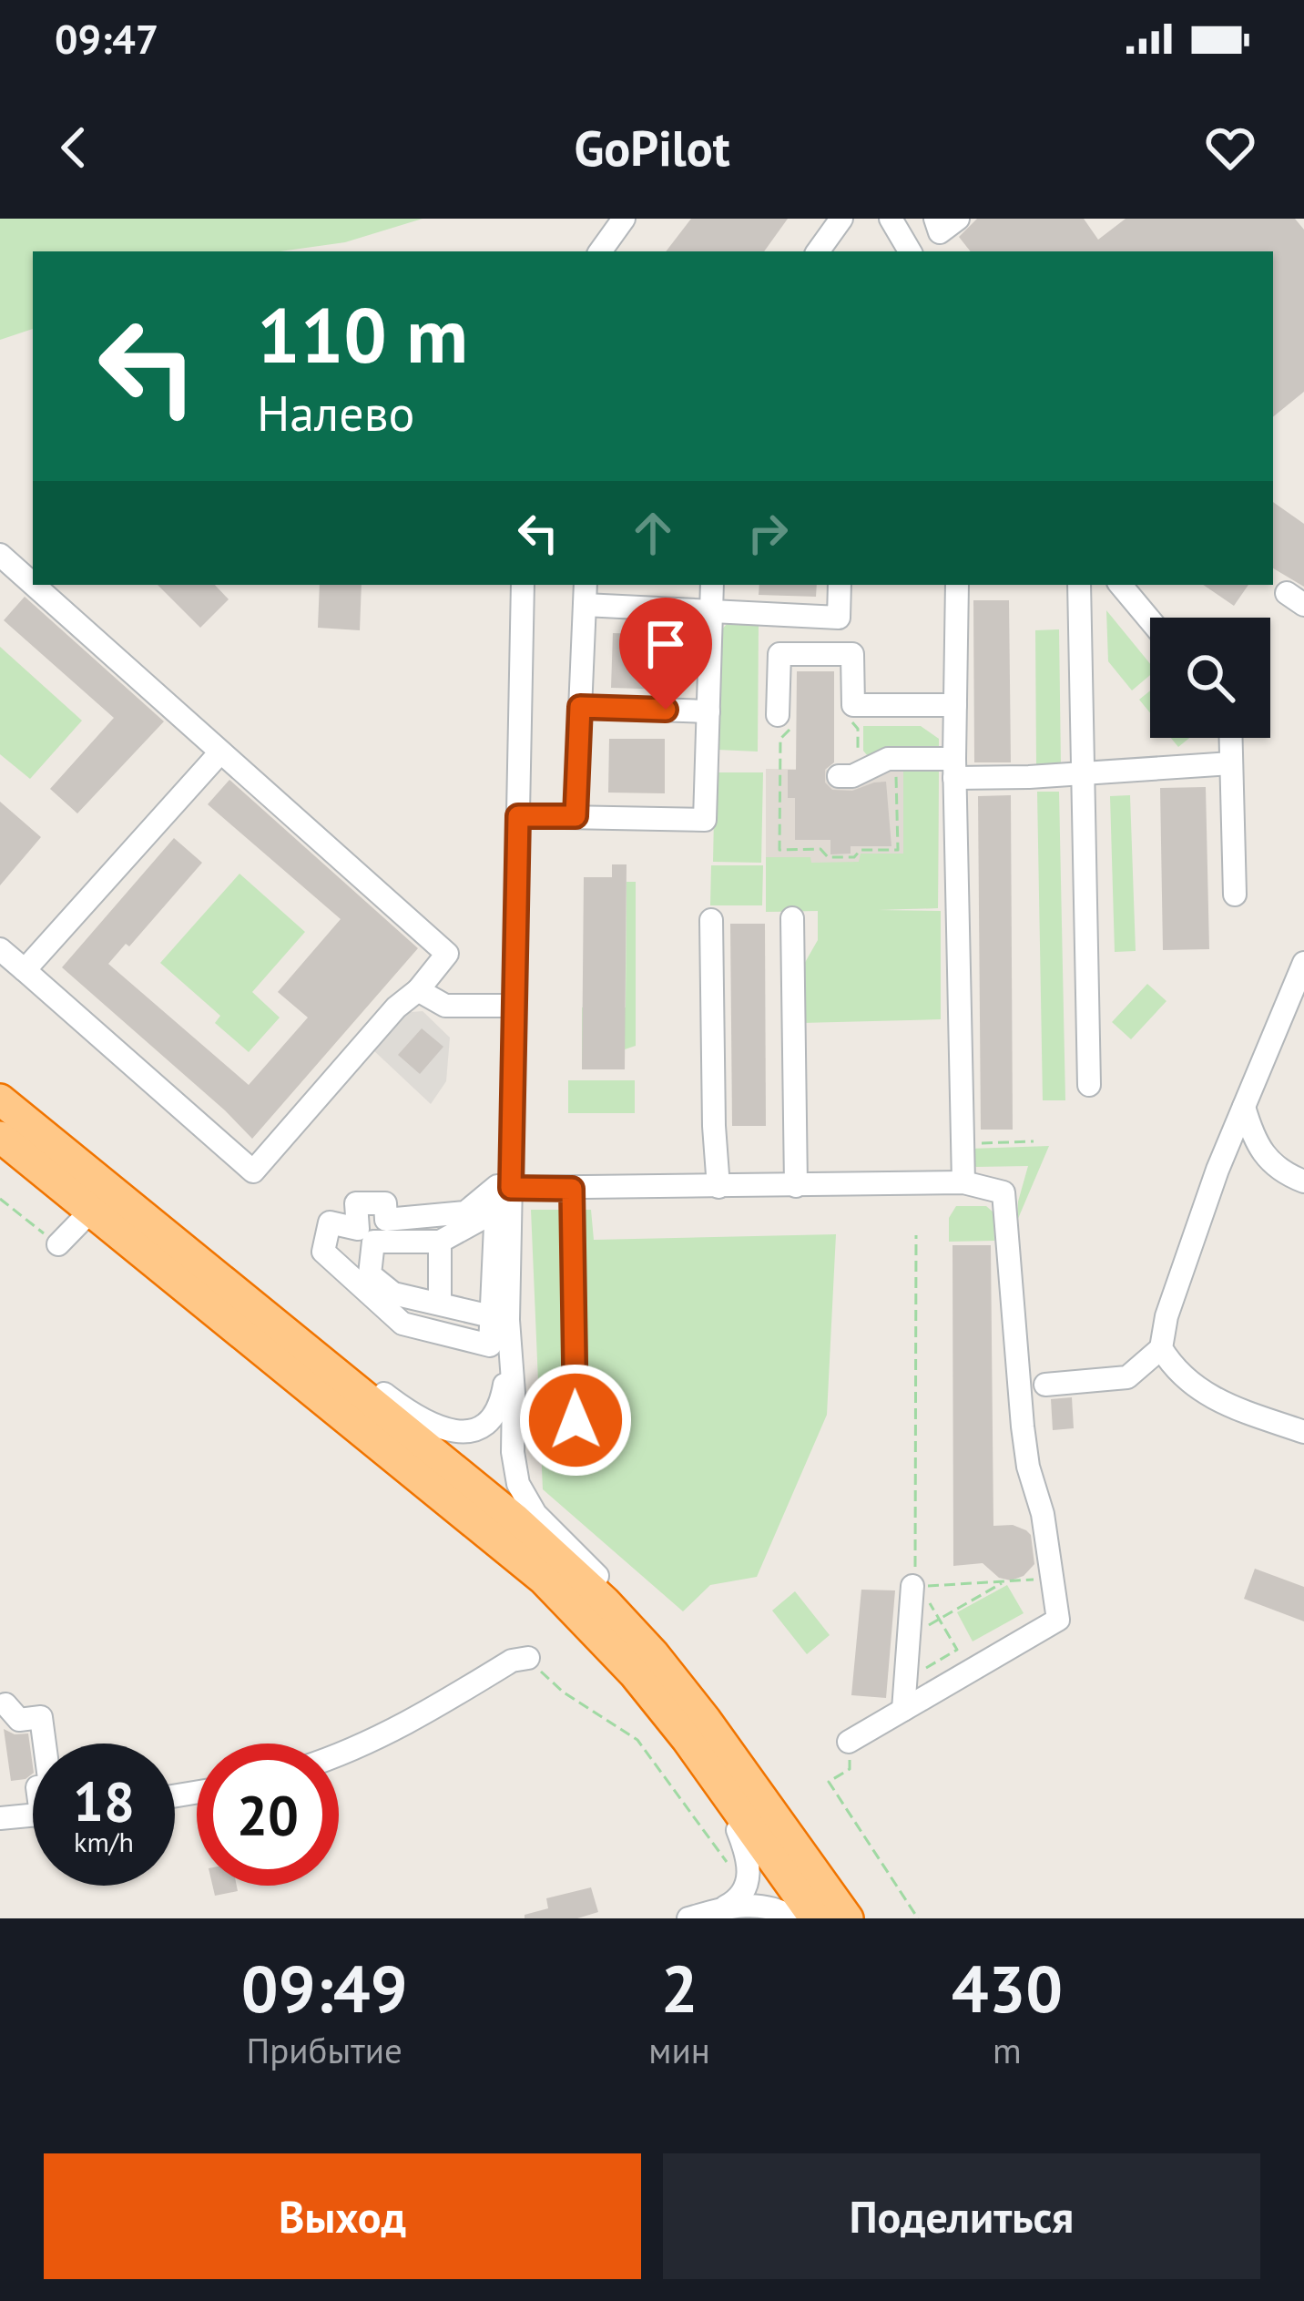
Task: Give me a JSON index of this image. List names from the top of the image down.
{
  "page": {
    "status": "09:47",
    "header": "GoPilot",
    "turn": ["110 m", "Налево"],
    "speed": "18 km/h",
    "limit": "20",
    "eta": [
      "09:49",
      "Прибытие",
      "2",
      "мин",
      "430",
      "m"
    ],
    "buttons": ["Выход", "Поделиться"]
  }
}
